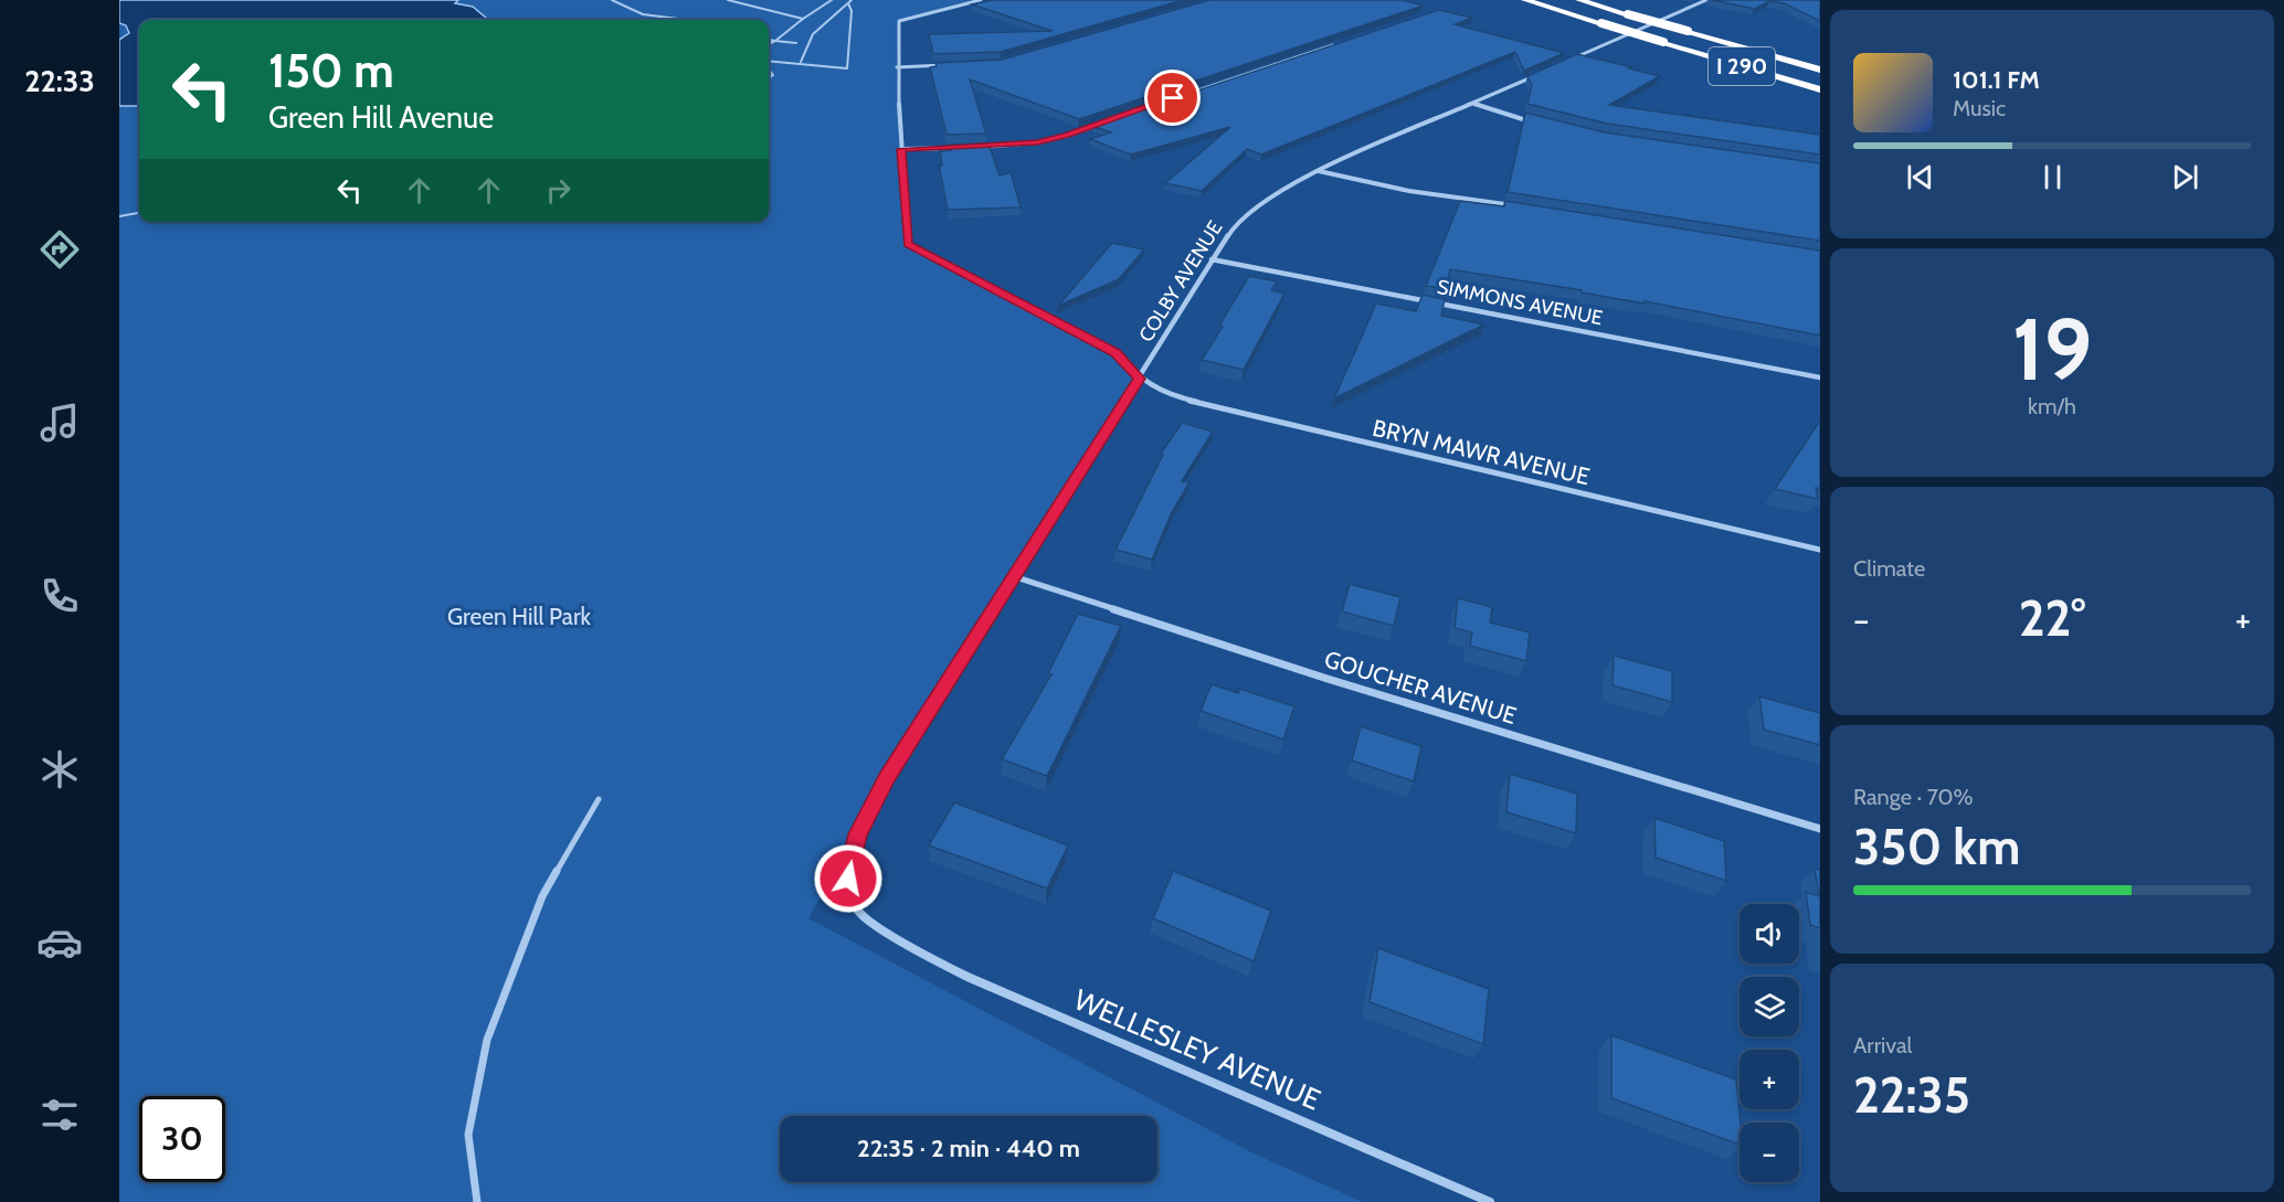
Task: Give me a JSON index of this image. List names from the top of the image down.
{
  "streets": {
    "highway": ["I 290"],
    "street": [
      "COLBY AVENUE",
      "SIMMONS AVENUE",
      "BRYN MAWR AVENUE",
      "GOUCHER AVENUE",
      "WELLESLEY AVENUE"
    ]
  },
  "crossings": [
    ["COLBY AVENUE", "SIMMONS AVENUE"],
    ["COLBY AVENUE", "BRYN MAWR AVENUE"],
    ["COLBY AVENUE", "GOUCHER AVENUE"],
    ["COLBY AVENUE", "WELLESLEY AVENUE"]
  ],
  "parks": ["Green Hill Park"],
  "page": {
    "tabs": "22:33",
    "turn": ["150 m", "Green Hill Avenue"],
    "song": ["101.1 FM", "Music"],
    "tile": [
      ["19", "km/h"],
      "Climate",
      ["Range · 70%", "350 km"],
      ["Arrival", "22:35"]
    ],
    "heat": ["−", "22°", "+"],
    "map_buttons": ["+", "−"],
    "limit": "30",
    "trip": "22:35 · 2 min · 440 m"
  }
}
